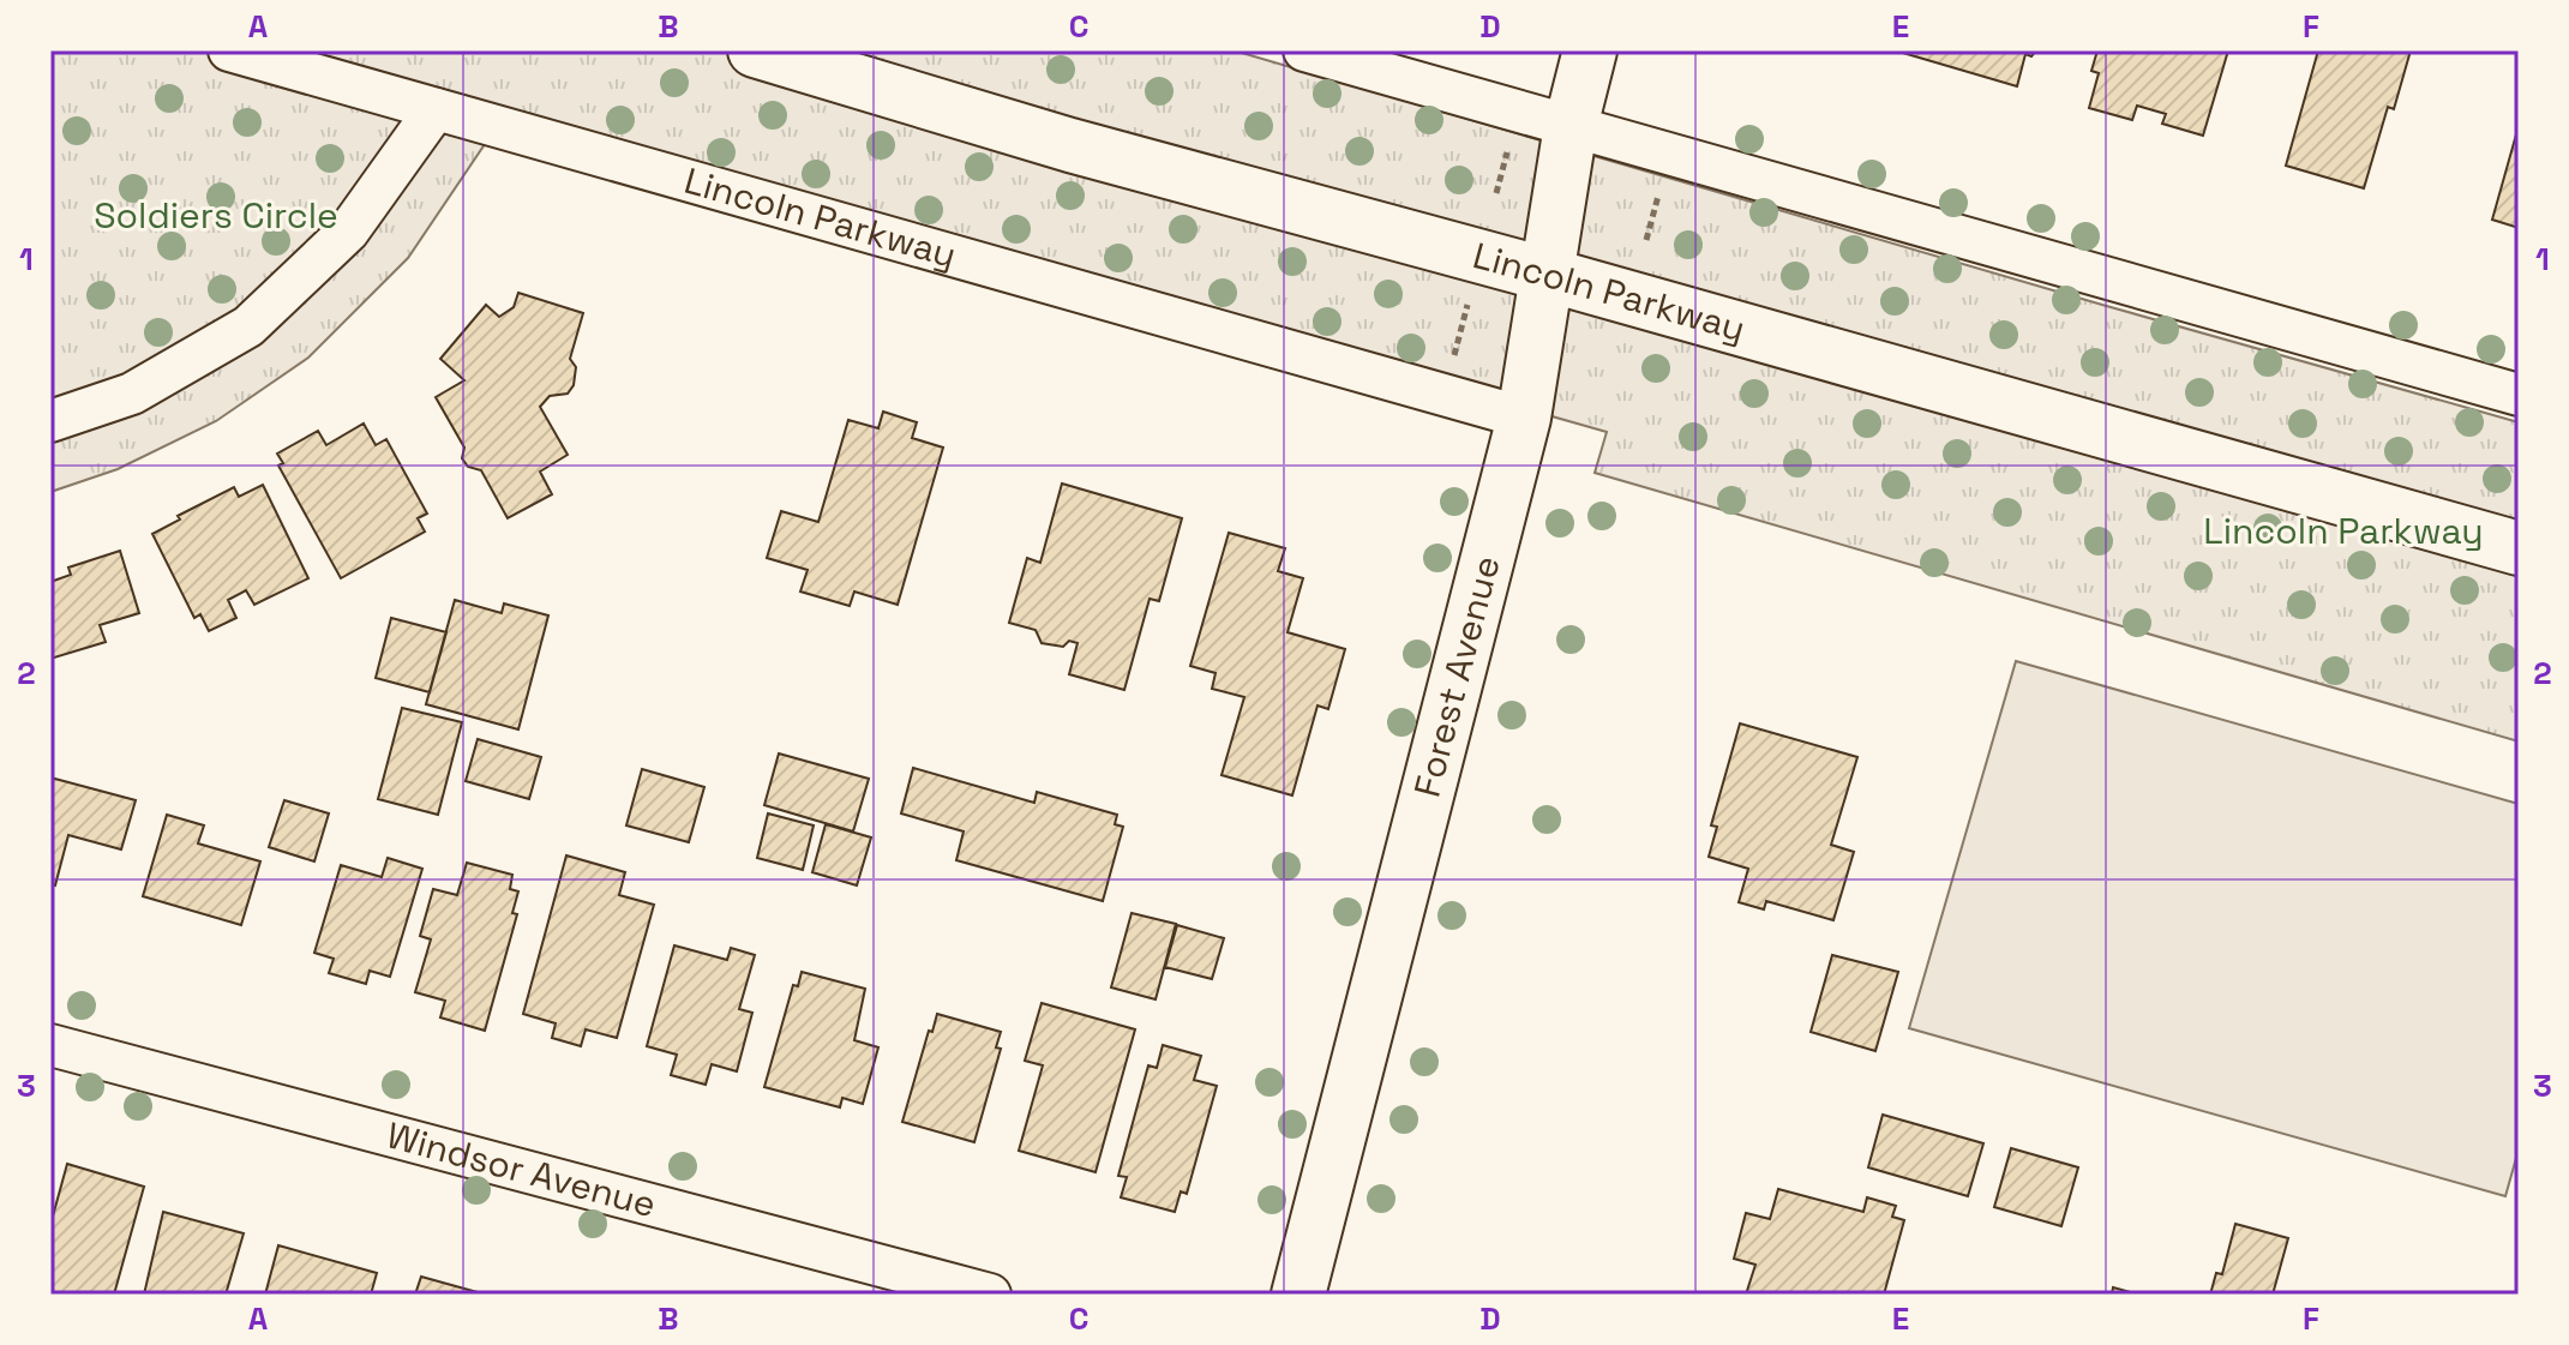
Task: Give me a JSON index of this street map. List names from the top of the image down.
{
  "streets": {
    "street": ["Lincoln Parkway", "Forest Avenue", "Windsor Avenue"]
  },
  "crossings": [
    ["Lincoln Parkway", "Forest Avenue"]
  ],
  "parks": ["Soldiers Circle", "Lincoln Parkway"],
  "grid": {
    "columns": [
      "A",
      "B",
      "C",
      "D",
      "E",
      "F"
    ],
    "rows": ["1", "2", "3"]
  }
}
